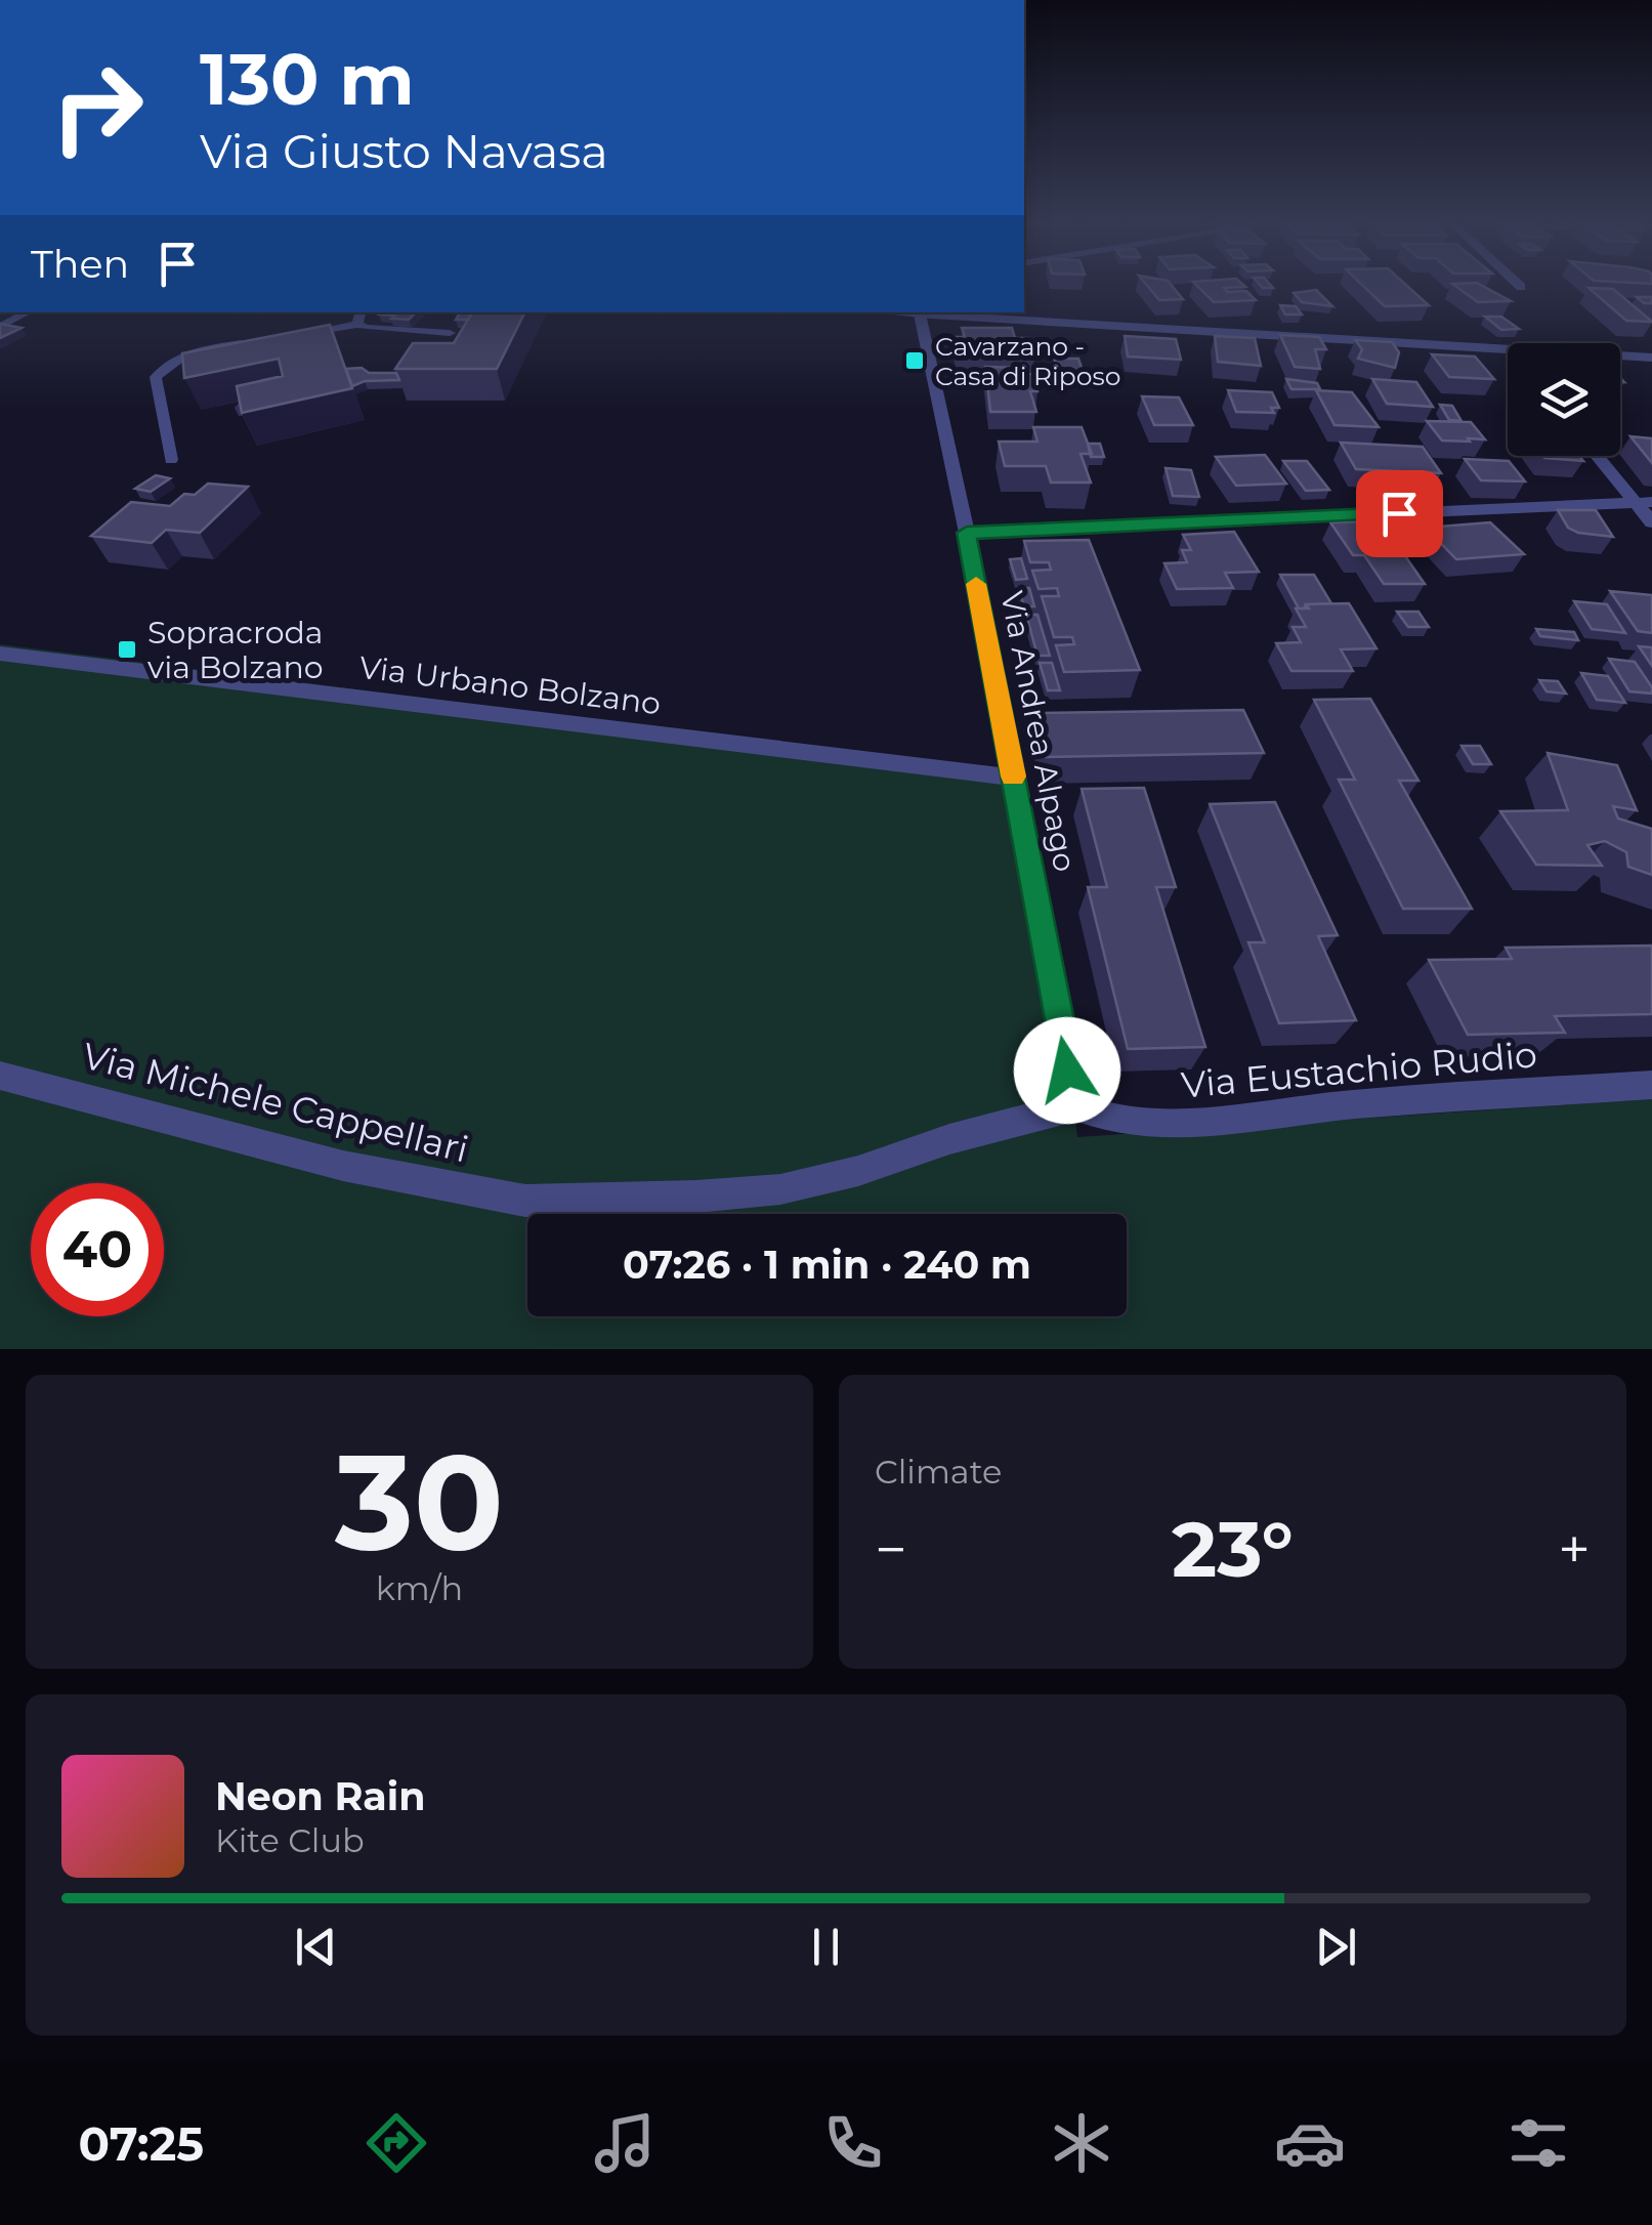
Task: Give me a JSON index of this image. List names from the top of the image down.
{
  "streets": {
    "street": [
      "Via Urbano Bolzano",
      "Via Andrea Alpago",
      "Via Eustachio Rudio",
      "Via Michele Cappellari"
    ]
  },
  "crossings": [
    ["Via Urbano Bolzano", "Via Andrea Alpago"],
    ["Via Andrea Alpago", "Via Eustachio Rudio"],
    ["Via Andrea Alpago", "Via Michele Cappellari"],
    ["Via Eustachio Rudio", "Via Michele Cappellari"]
  ],
  "places": {
    "transit": ["Cavarzano - Casa di Riposo", "Sopracroda via Bolzano"]
  },
  "page": {
    "turn": ["130 m", "Via Giusto Navasa"],
    "then": "Then",
    "limit": "40",
    "trip": "07:26 · 1 min · 240 m",
    "tile": [
      ["30", "km/h"],
      "Climate"
    ],
    "heat": ["−", "23°", "+"],
    "song": ["Neon Rain", "Kite Club"],
    "tabs": "07:25"
  }
}
